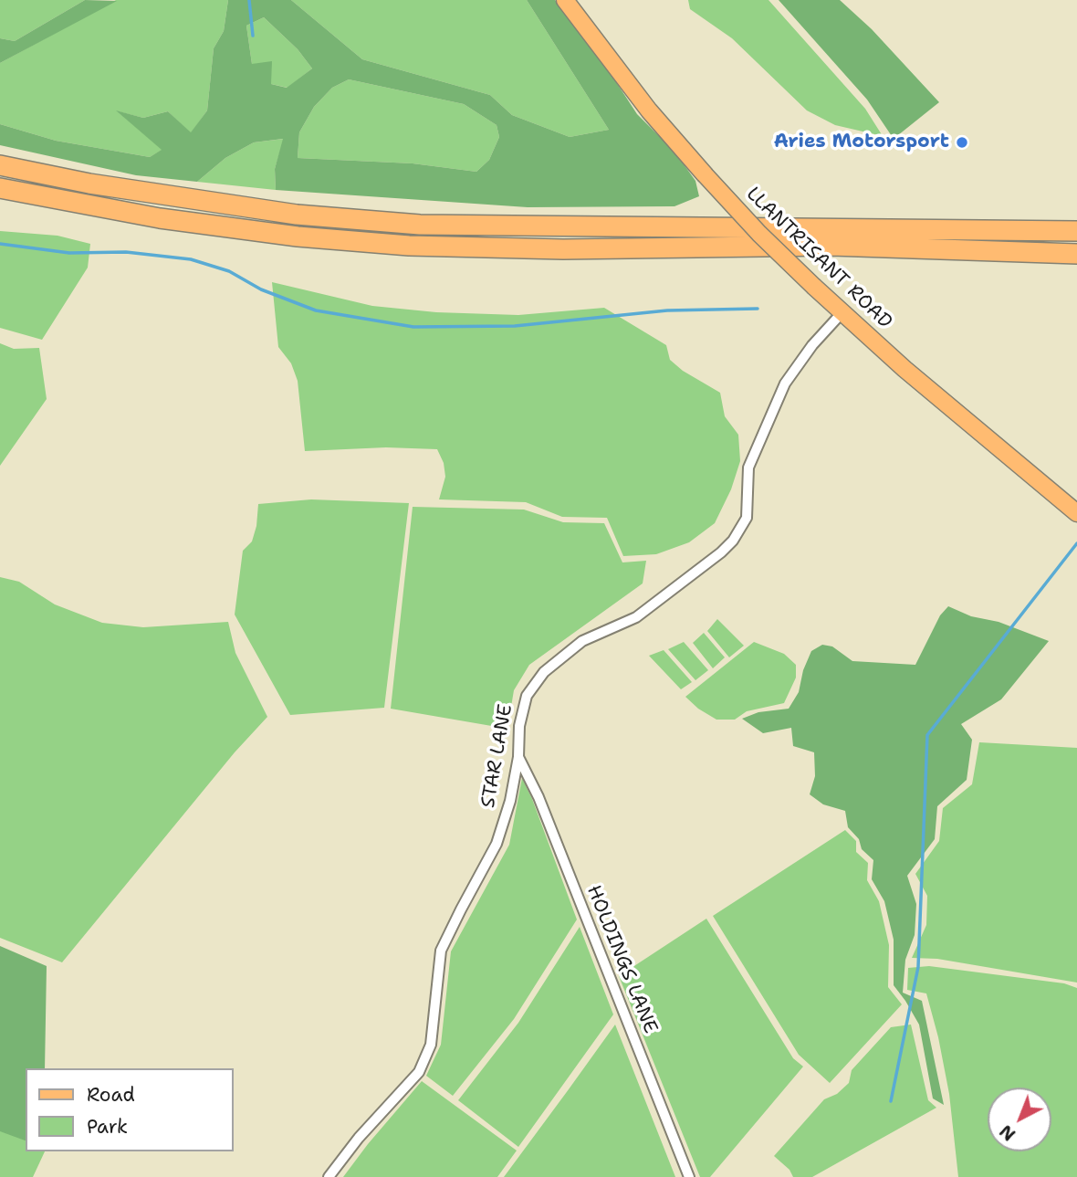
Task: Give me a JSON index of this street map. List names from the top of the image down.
{
  "streets": {
    "main road": ["LLANTRISANT ROAD"],
    "street": ["STAR LANE", "HOLDINGS LANE"]
  },
  "crossings": [
    ["LLANTRISANT ROAD", "STAR LANE"],
    ["STAR LANE", "HOLDINGS LANE"]
  ],
  "places": ["Aries Motorsport"],
  "legend": ["Road", "Park"],
  "north": "bottom left"
}
